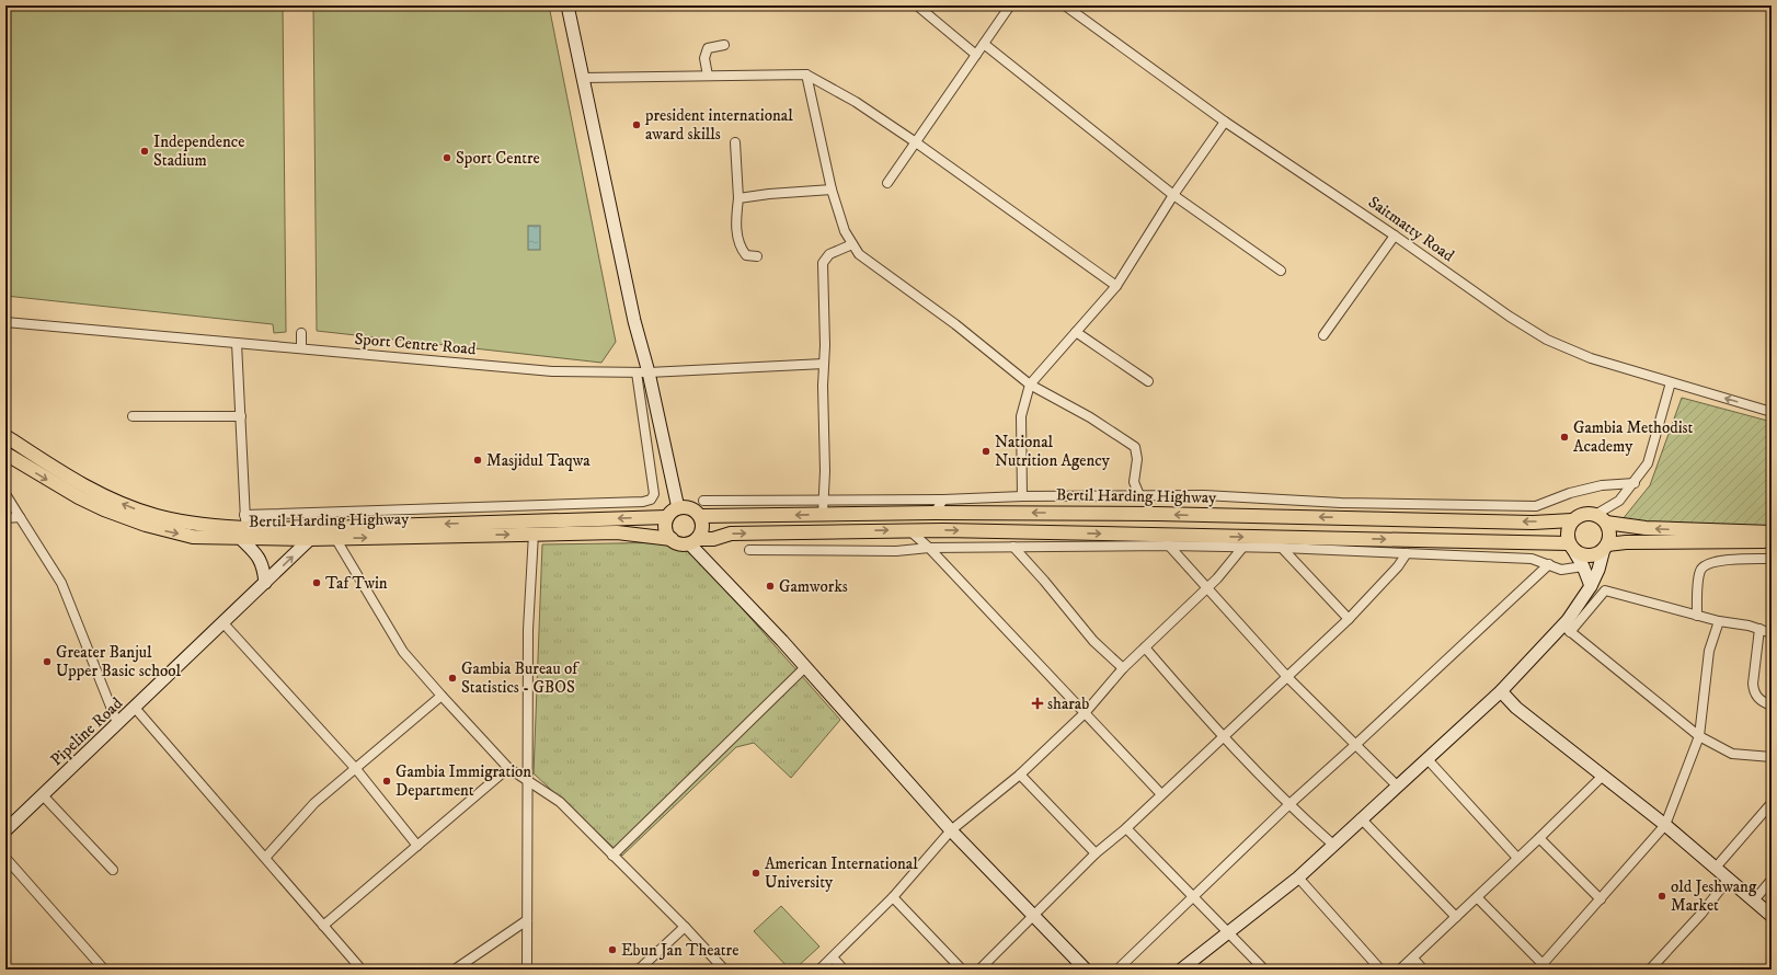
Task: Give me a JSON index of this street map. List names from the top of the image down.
{
  "streets": {
    "main road": ["Bertil Harding Highway"],
    "street": ["Saitmatty Road", "Sport Centre Road", "Pipeline Road"]
  },
  "crossings": [
    ["Bertil Harding Highway", "Pipeline Road"]
  ],
  "places": {
    "other": [
      "president international award skills",
      "Independence Stadium",
      "Sport Centre",
      "Gambia Methodist Academy",
      "National Nutrition Agency",
      "Masjidul Taqwa",
      "Taf Twin",
      "Gamworks",
      "Greater Banjul Upper Basic school",
      "Gambia Bureau of Statistics - GBOS",
      "Gambia Immigration Department",
      "American International University",
      "old Jeshwang Market",
      "Ebun Jan Theatre"
    ],
    "health": ["sharab"]
  }
}
